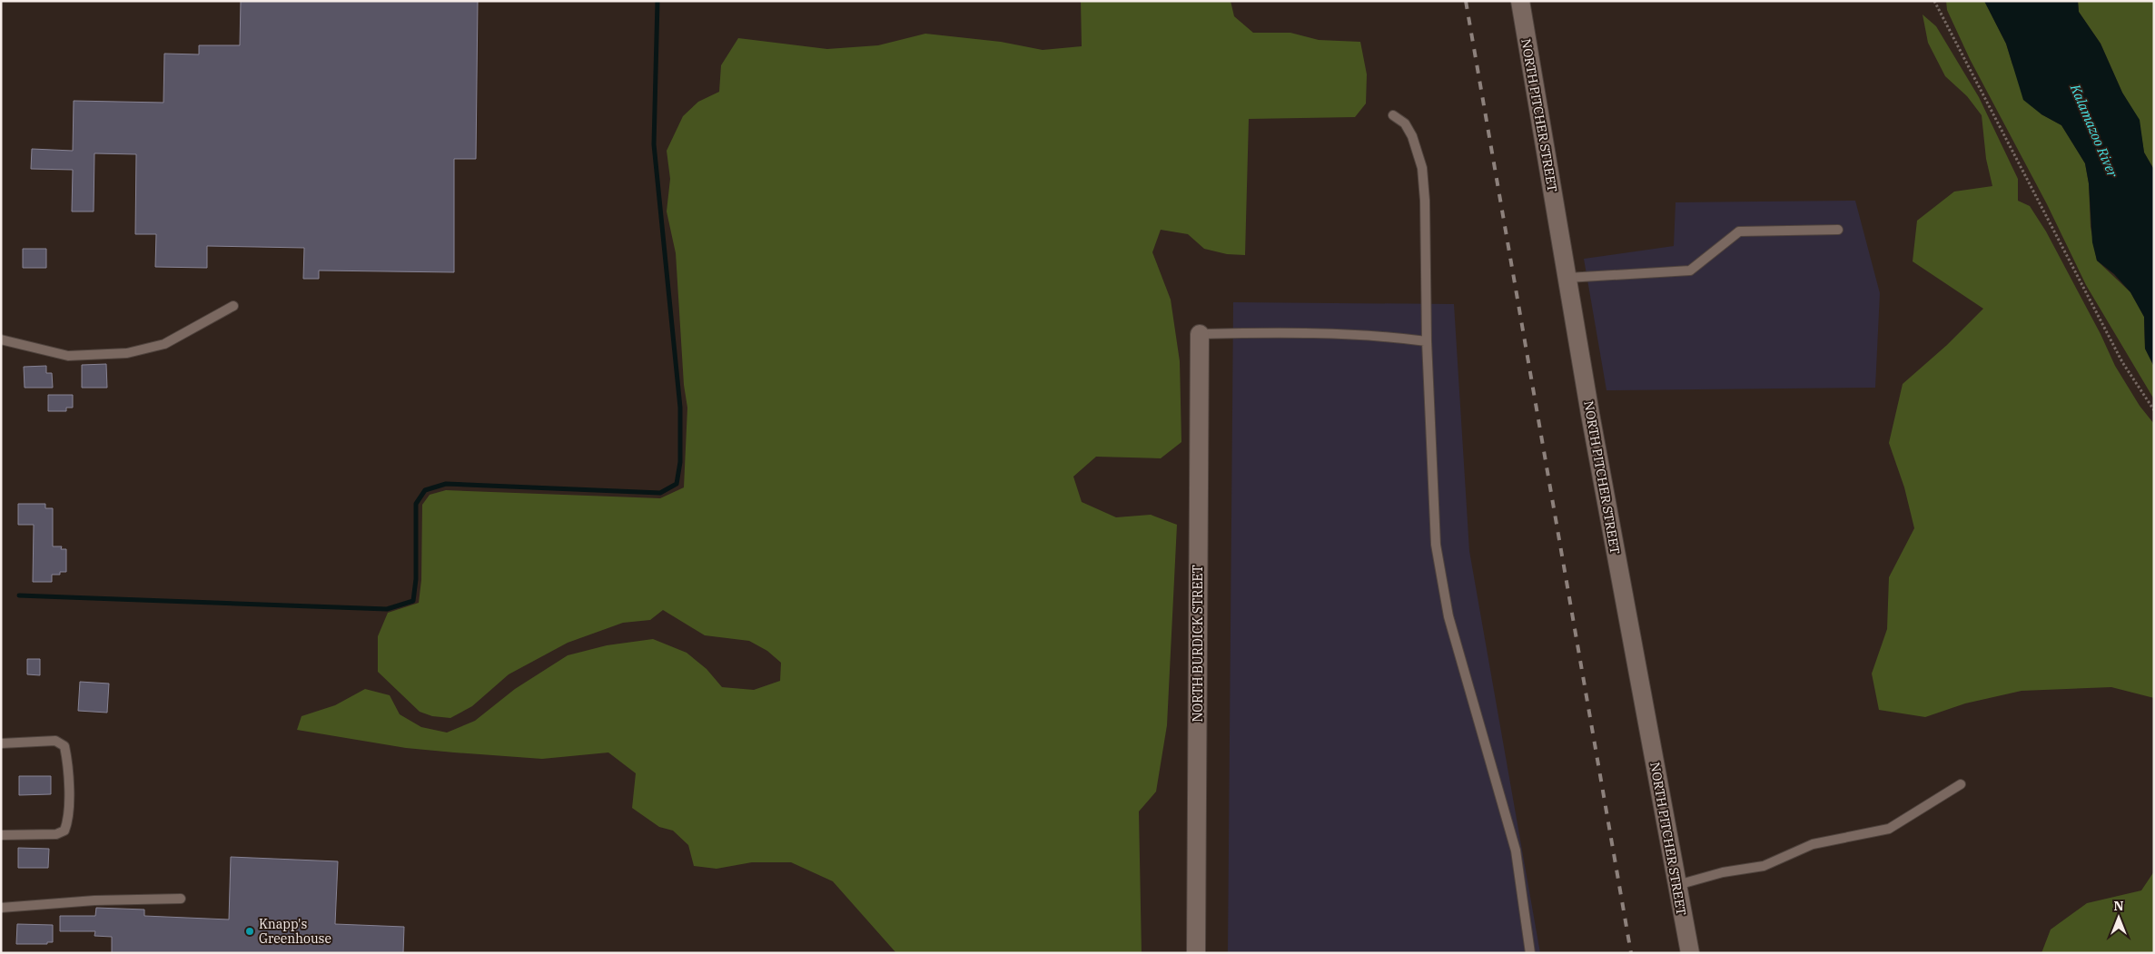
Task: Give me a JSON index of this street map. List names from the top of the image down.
{
  "streets": {
    "street": ["NORTH PITCHER STREET", "NORTH BURDICK STREET"]
  },
  "water": ["Kalamazoo River"],
  "places": ["Knapp's Greenhouse"],
  "north": "top"
}
